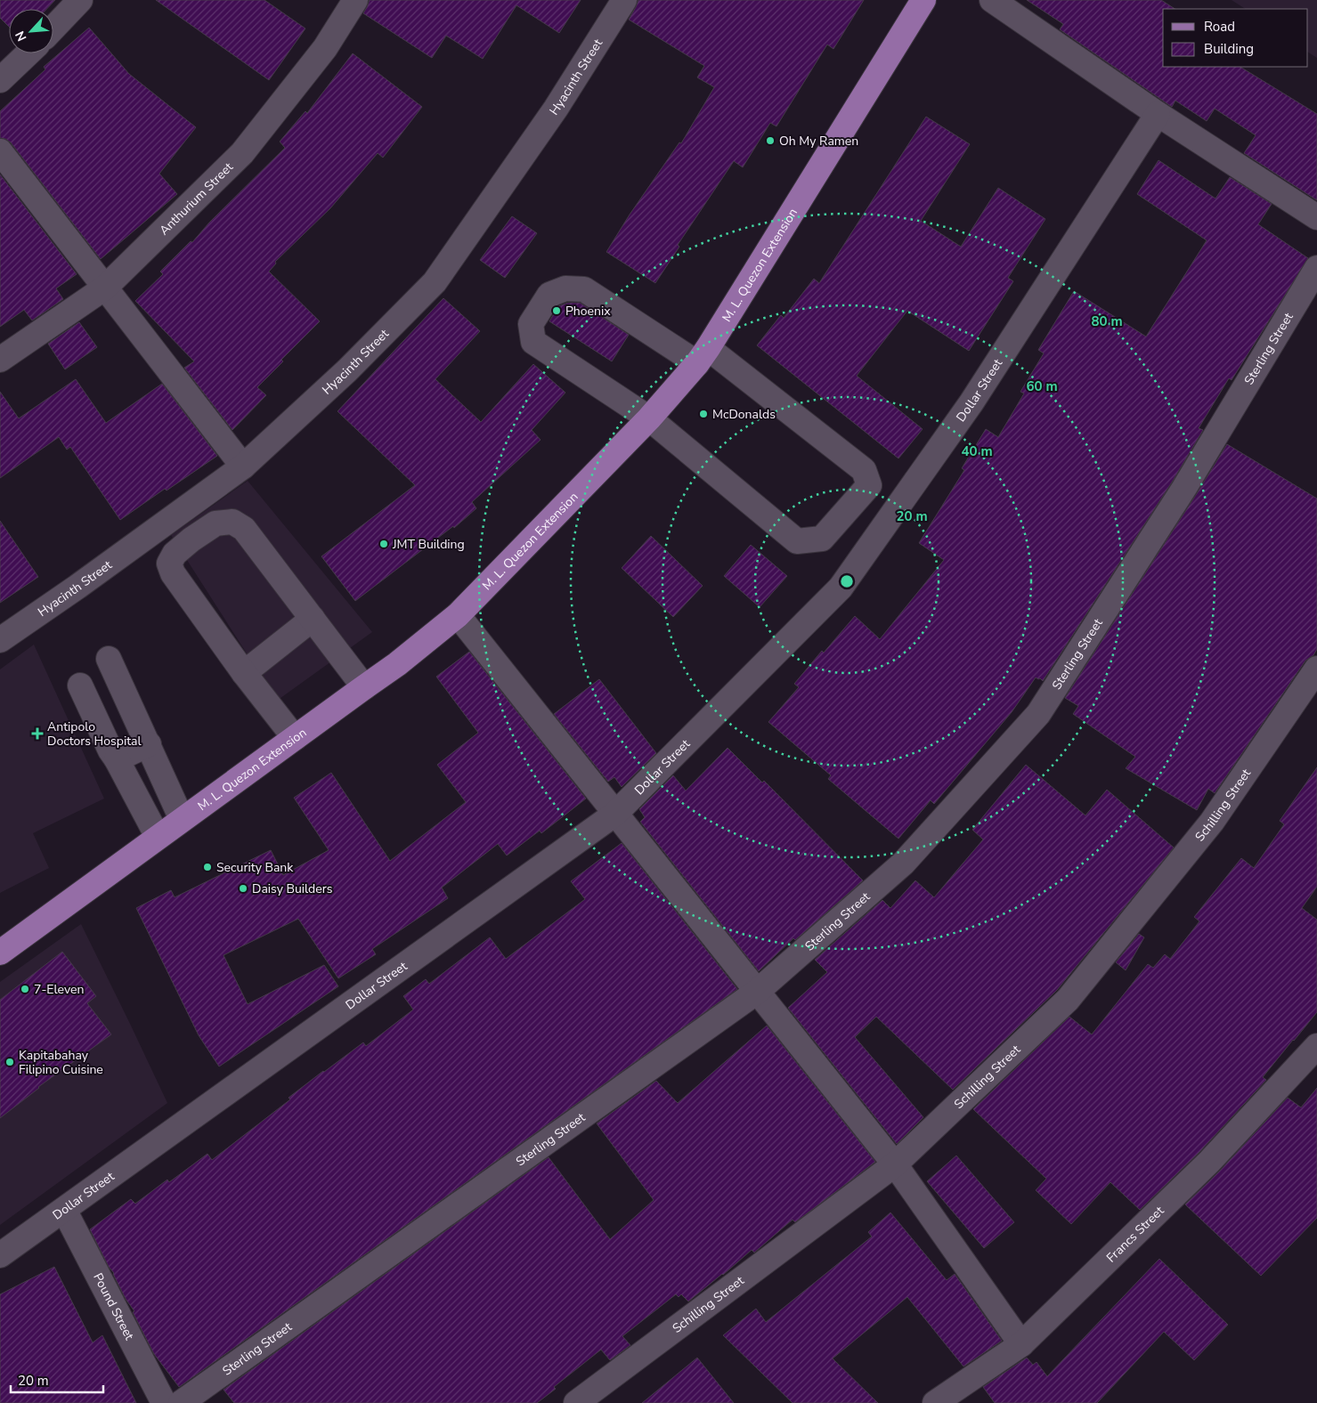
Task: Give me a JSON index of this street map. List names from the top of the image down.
{
  "streets": {
    "main road": ["M. L. Quezon Extension"],
    "street": [
      "Hyacinth Street",
      "Anthurium Street",
      "Sterling Street",
      "Dollar Street",
      "Schilling Street",
      "Francs Street",
      "Pound Street"
    ]
  },
  "crossings": [
    ["Dollar Street", "Pound Street"]
  ],
  "places": {
    "other": [
      "Oh My Ramen",
      "Phoenix",
      "McDonalds",
      "JMT Building",
      "Security Bank",
      "Daisy Builders",
      "7-Eleven",
      "Kapitabahay Filipino Cuisine"
    ],
    "health": ["Antipolo Doctors Hospital"]
  },
  "legend": ["Road", "Building"],
  "scale_bar": "20 m",
  "north": "bottom left",
  "rings": [
    "80 m",
    "60 m",
    "40 m",
    "20 m"
  ]
}
